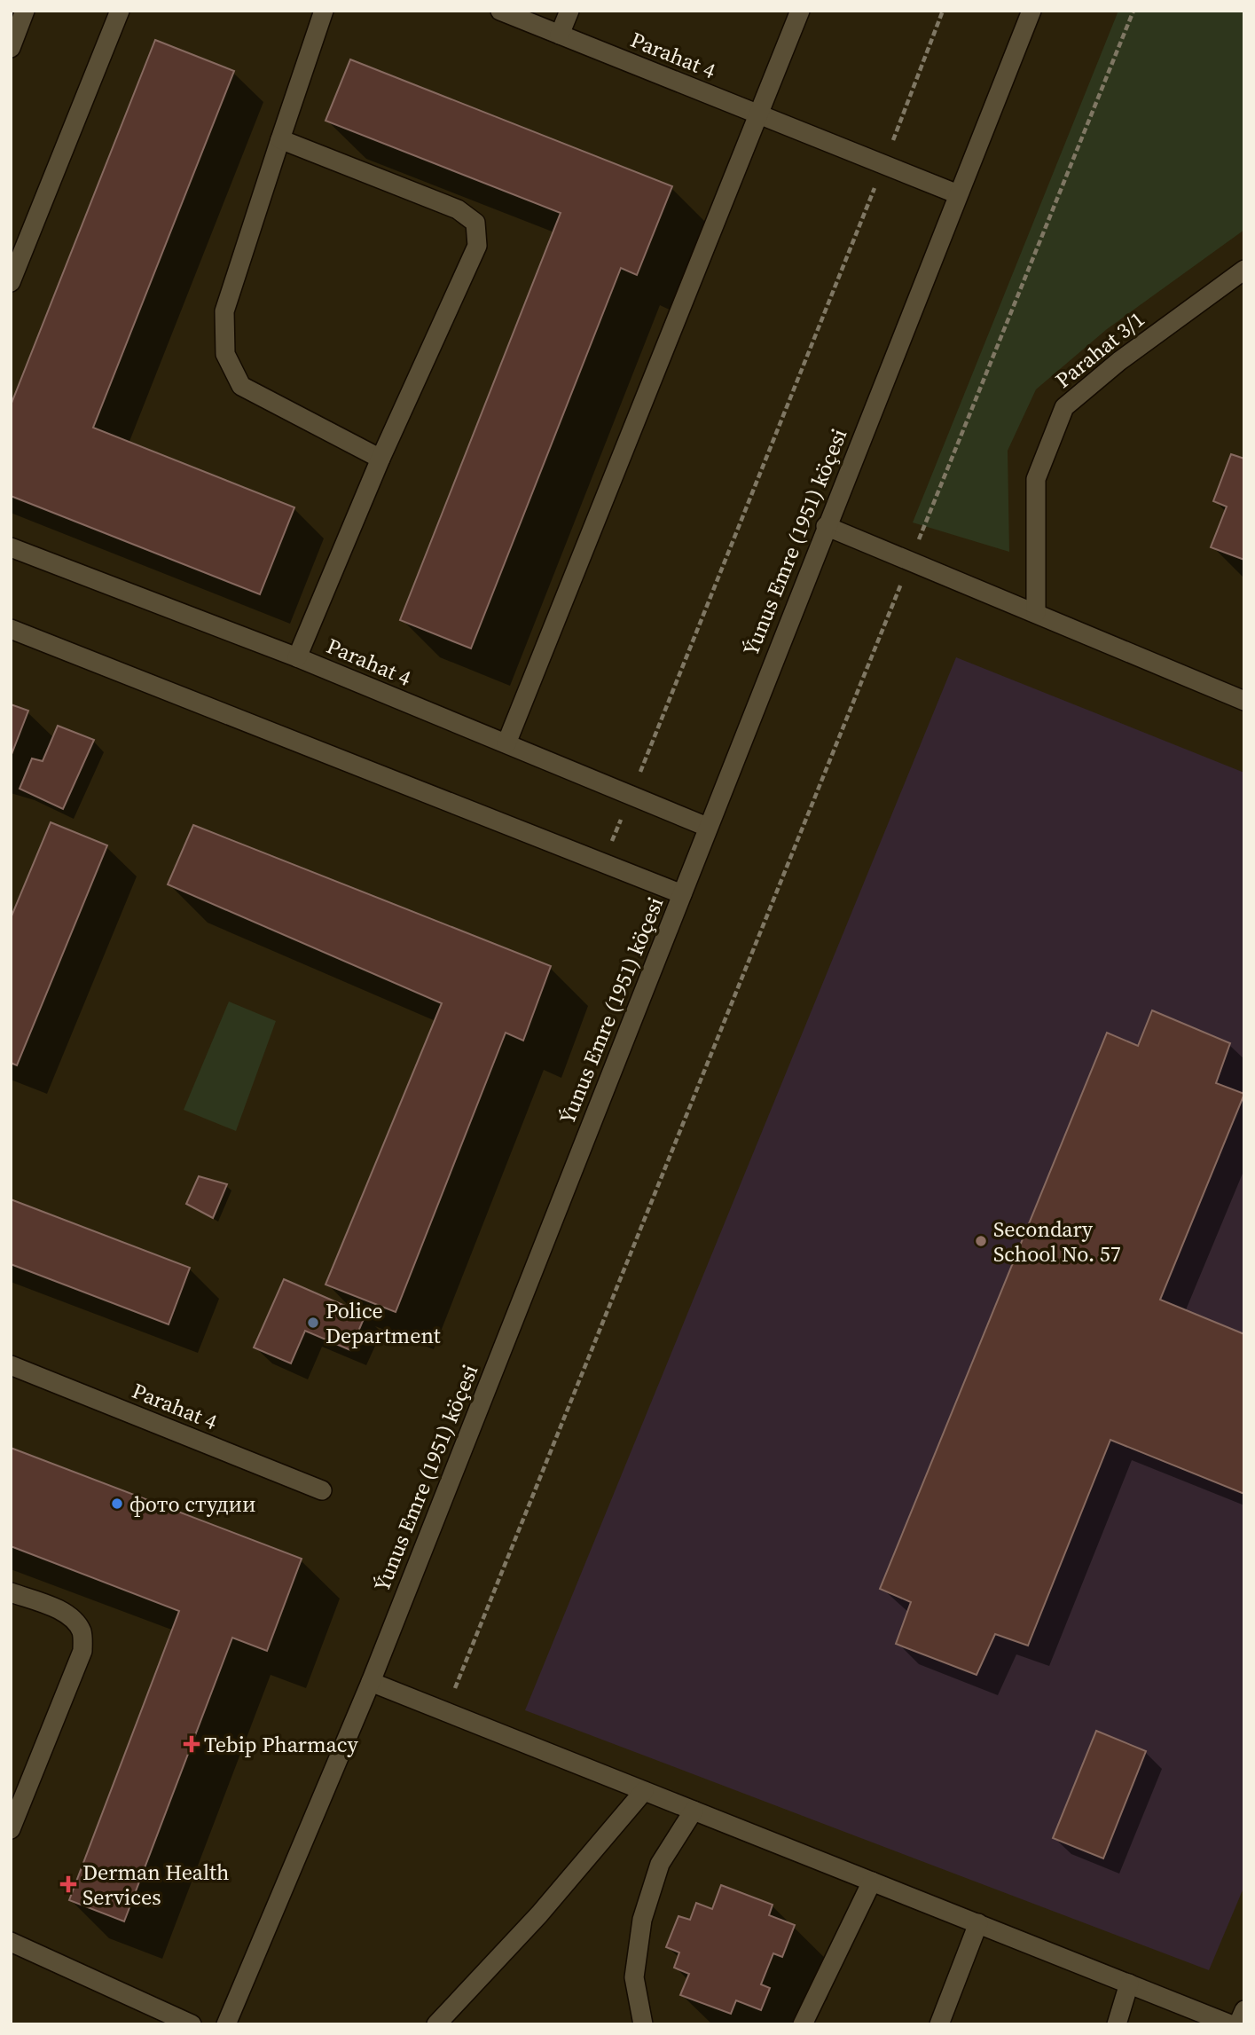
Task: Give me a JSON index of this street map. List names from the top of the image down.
{
  "streets": {
    "street": ["Parahat 4", "Parahat 3/1", "Ýunus Emre (1951) köçesi"]
  },
  "crossings": [
    ["Parahat 4", "Ýunus Emre (1951) köçesi"]
  ],
  "places": {
    "other": ["Secondary School No. 57", "Police Department", "фото студии"],
    "health": ["Tebip Pharmacy", "Derman Health Services"]
  }
}
